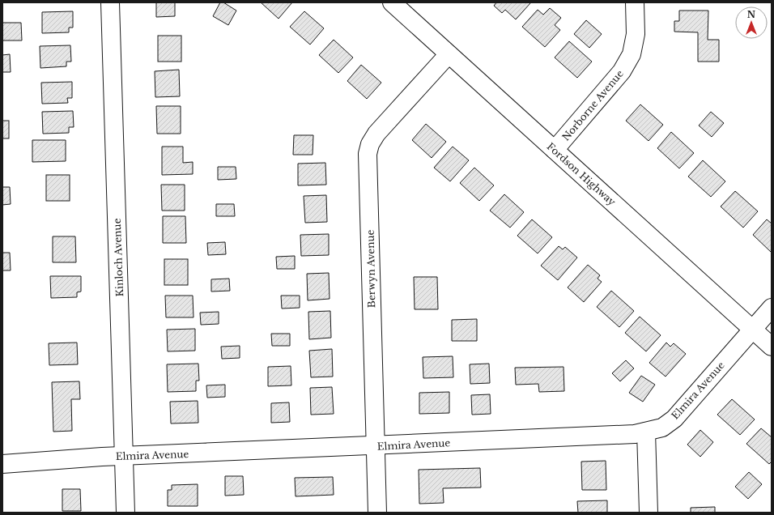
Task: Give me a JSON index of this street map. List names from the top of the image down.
{
  "streets": {
    "street": [
      "Norborne Avenue",
      "Fordson Highway",
      "Kinloch Avenue",
      "Berwyn Avenue",
      "Elmira Avenue"
    ]
  },
  "crossings": [
    ["Norborne Avenue", "Fordson Highway"],
    ["Fordson Highway", "Berwyn Avenue"],
    ["Fordson Highway", "Elmira Avenue"],
    ["Kinloch Avenue", "Elmira Avenue"],
    ["Berwyn Avenue", "Elmira Avenue"]
  ],
  "north": "top"
}
